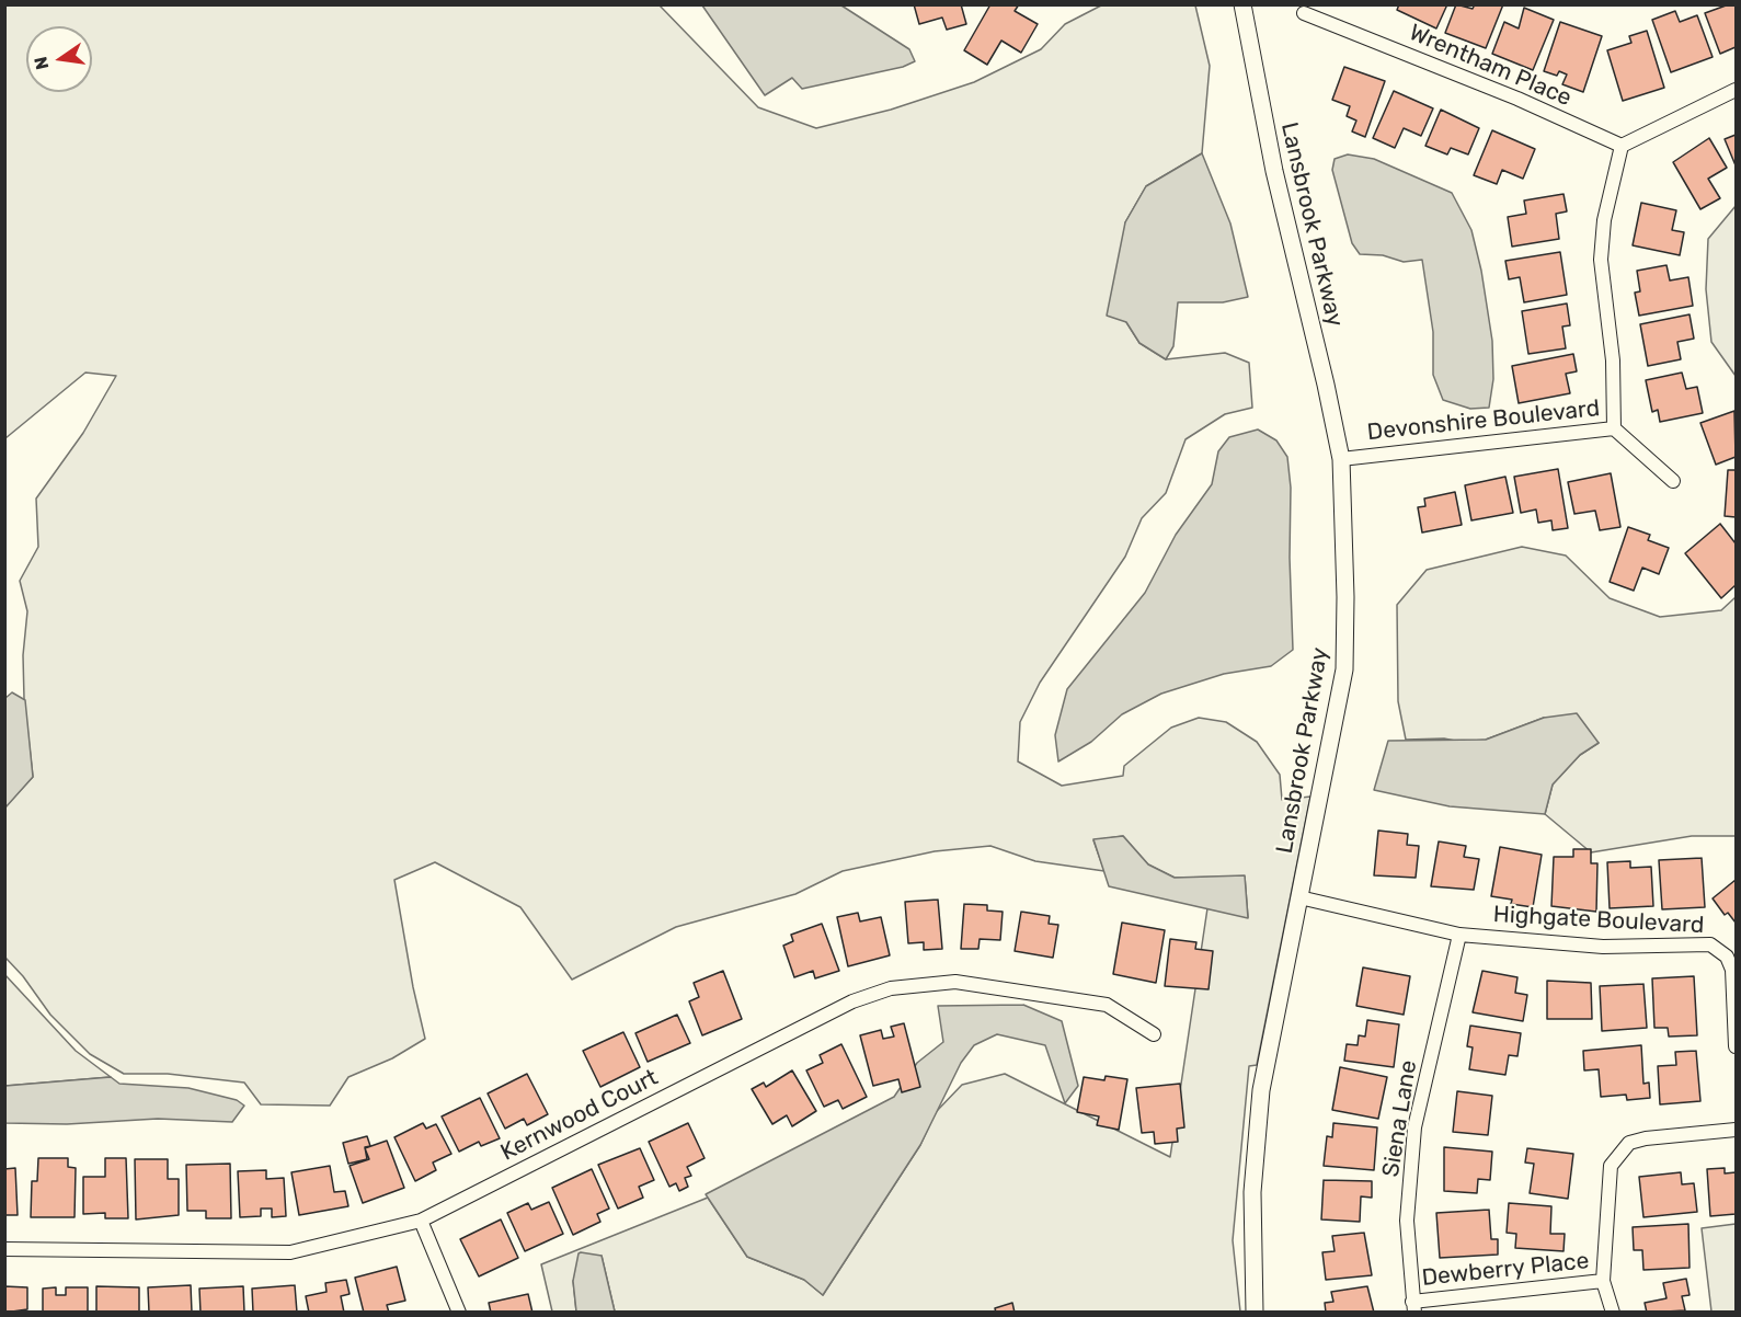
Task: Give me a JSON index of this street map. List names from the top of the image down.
{
  "streets": {
    "street": [
      "Wrentham Place",
      "Lansbrook Parkway",
      "Devonshire Boulevard",
      "Highgate Boulevard",
      "Kernwood Court",
      "Siena Lane",
      "Dewberry Place"
    ]
  },
  "crossings": [
    ["Wrentham Place", "Devonshire Boulevard"],
    ["Lansbrook Parkway", "Devonshire Boulevard"],
    ["Lansbrook Parkway", "Highgate Boulevard"],
    ["Highgate Boulevard", "Siena Lane"],
    ["Siena Lane", "Dewberry Place"]
  ],
  "north": "left"
}
